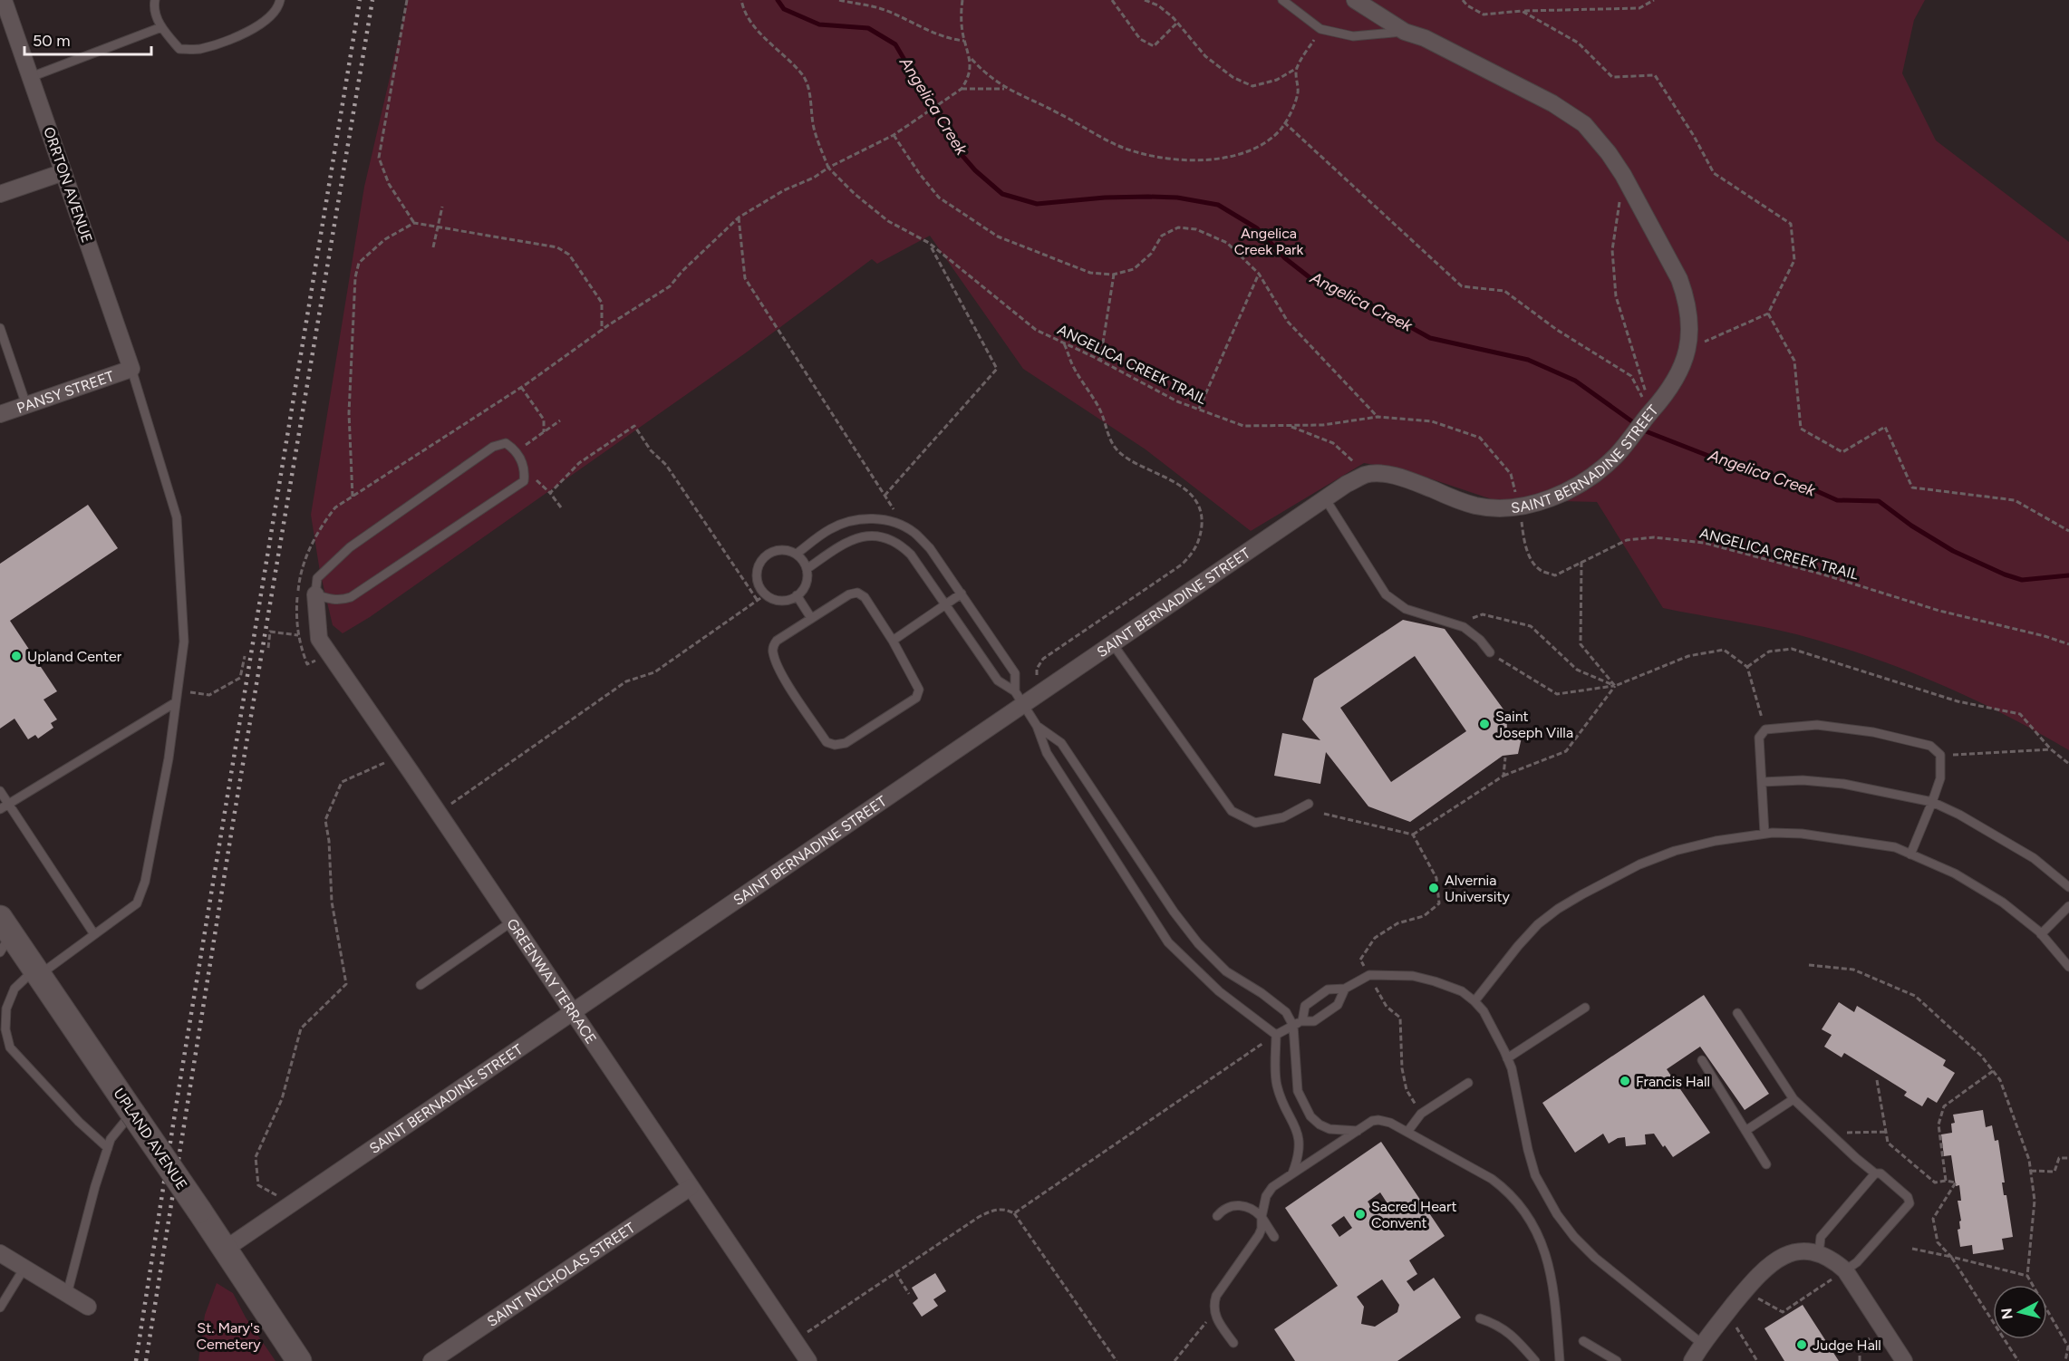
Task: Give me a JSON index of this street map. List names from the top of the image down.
{
  "streets": {
    "street": [
      "ORRTON AVENUE",
      "PANSY STREET",
      "SAINT BERNADINE STREET",
      "GREENWAY TERRACE",
      "UPLAND AVENUE",
      "SAINT NICHOLAS STREET"
    ],
    "path": ["ANGELICA CREEK TRAIL"]
  },
  "crossings": [
    ["ORRTON AVENUE", "PANSY STREET"],
    ["ANGELICA CREEK TRAIL", "SAINT BERNADINE STREET"],
    ["SAINT BERNADINE STREET", "GREENWAY TERRACE"],
    ["SAINT BERNADINE STREET", "UPLAND AVENUE"],
    ["GREENWAY TERRACE", "SAINT NICHOLAS STREET"]
  ],
  "water": ["Angelica Creek"],
  "parks": ["Angelica Creek Park", "St. Mary's Cemetery"],
  "places": [
    "Upland Center",
    "Saint Joseph Villa",
    "Alvernia University",
    "Francis Hall",
    "Sacred Heart Convent",
    "Judge Hall"
  ],
  "scale_bar": "50 m",
  "north": "left"
}
